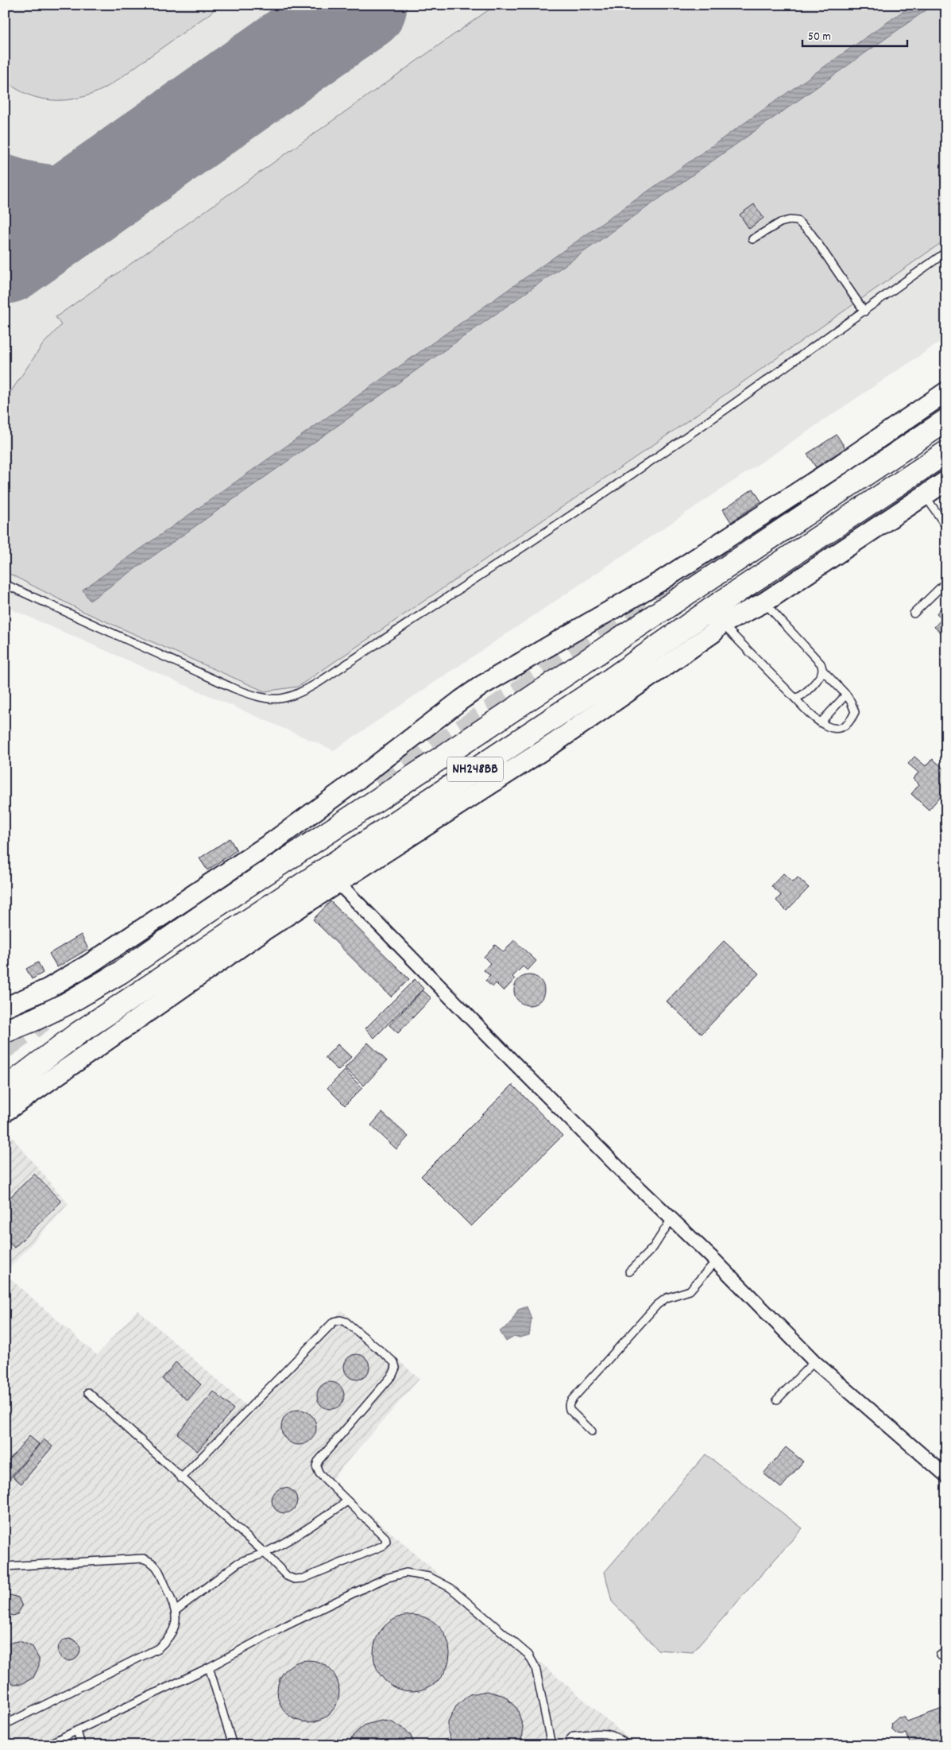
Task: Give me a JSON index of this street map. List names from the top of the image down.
{
  "streets": {
    "highway": ["NH248BB"]
  },
  "scale_bar": "50 m"
}
